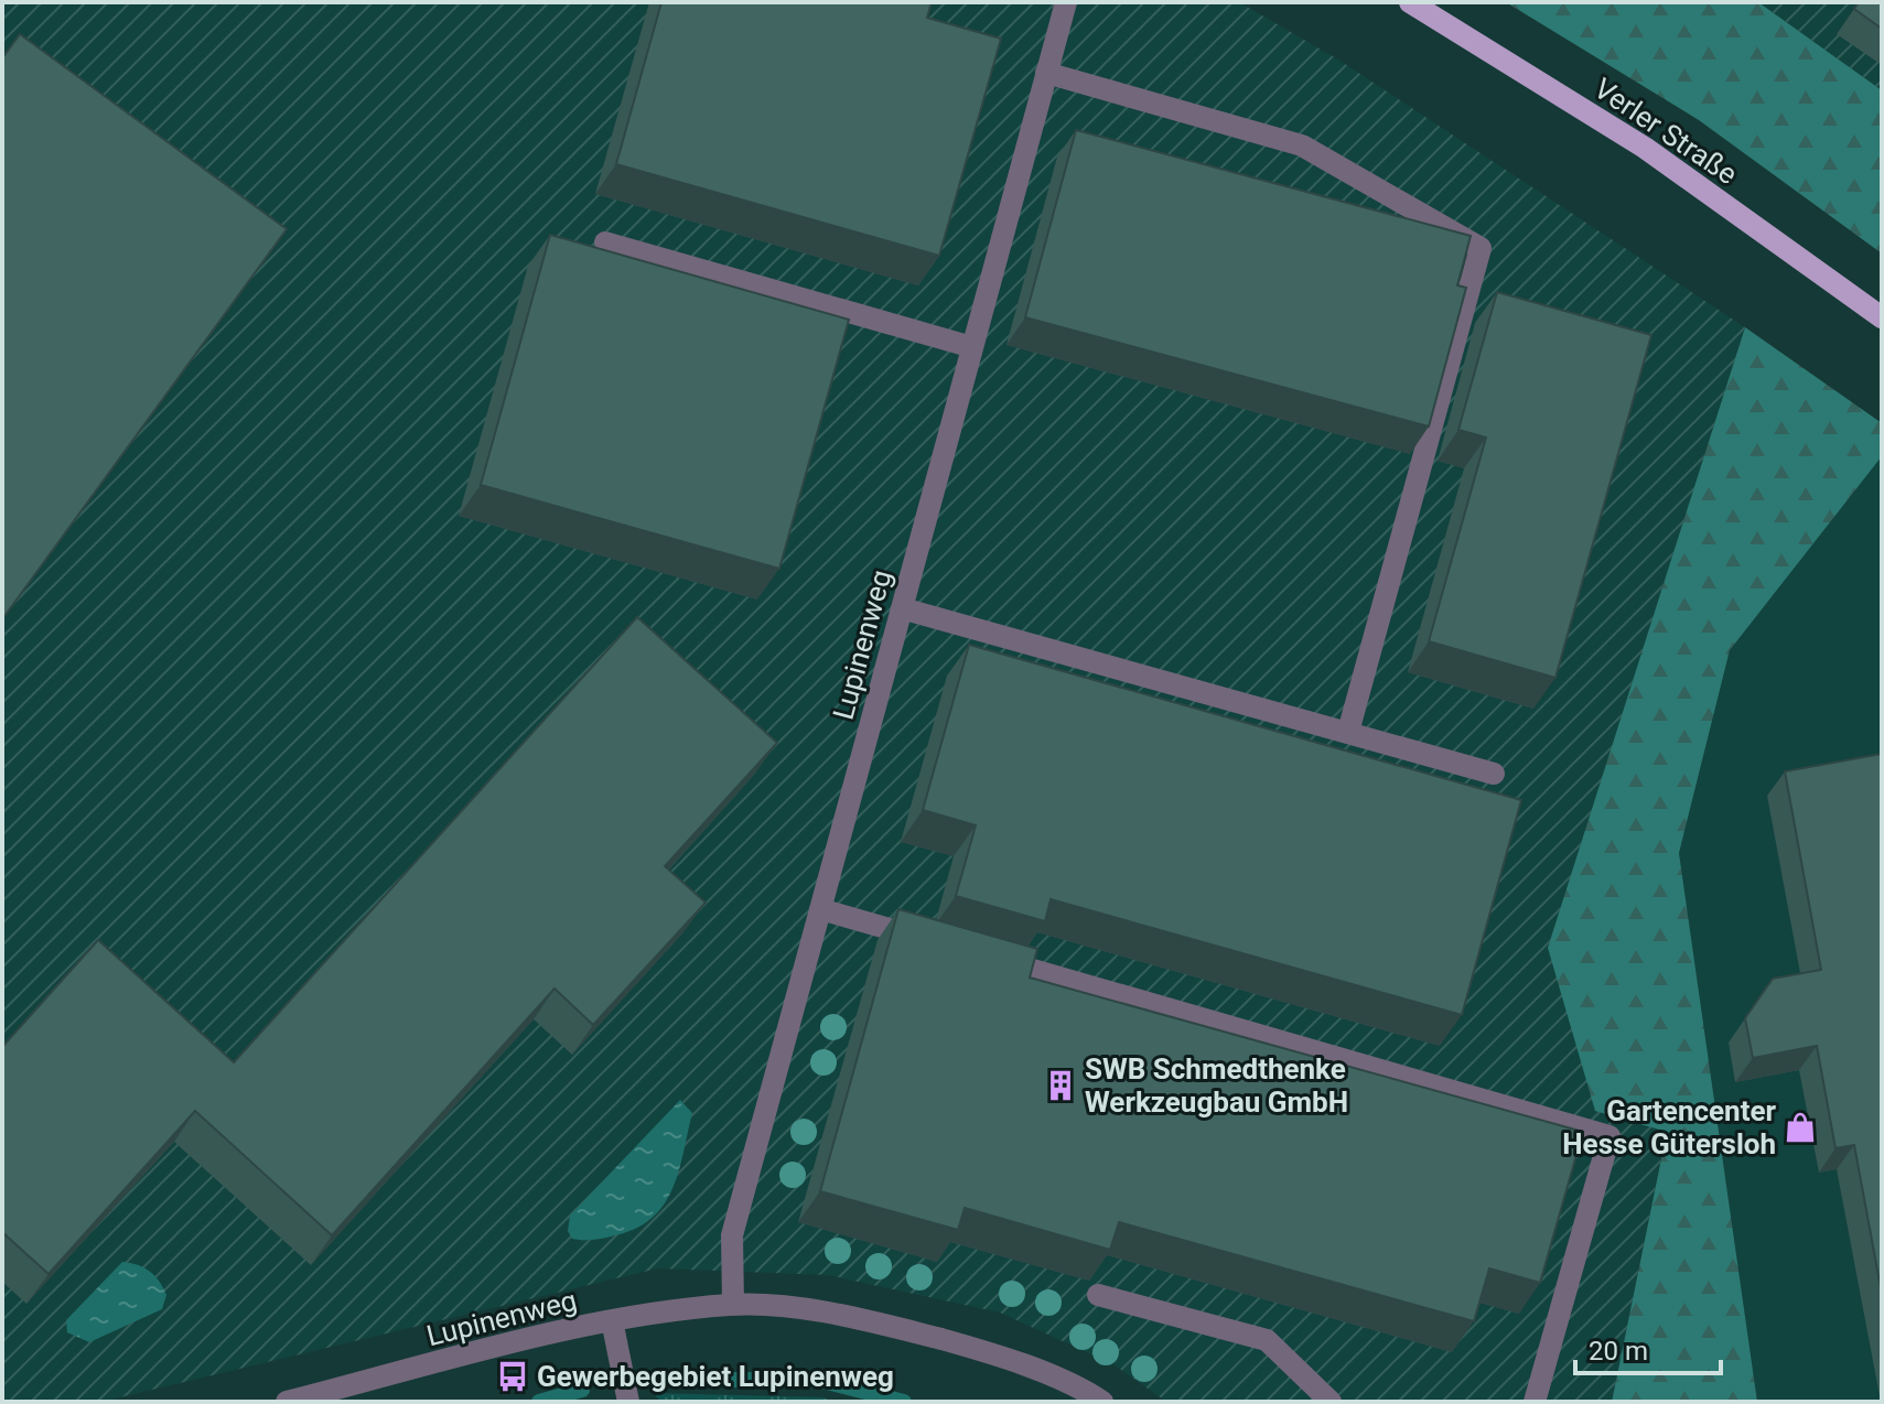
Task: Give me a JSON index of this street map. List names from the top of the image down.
{
  "streets": {
    "main road": ["Verler Straße"],
    "street": ["Lupinenweg"]
  },
  "places": {
    "building": ["SWB Schmedthenke Werkzeugbau GmbH"],
    "shop": ["Gartencenter Hesse Gütersloh"],
    "bus stop": ["Gewerbegebiet Lupinenweg"]
  },
  "scale_bar": "20 m"
}
